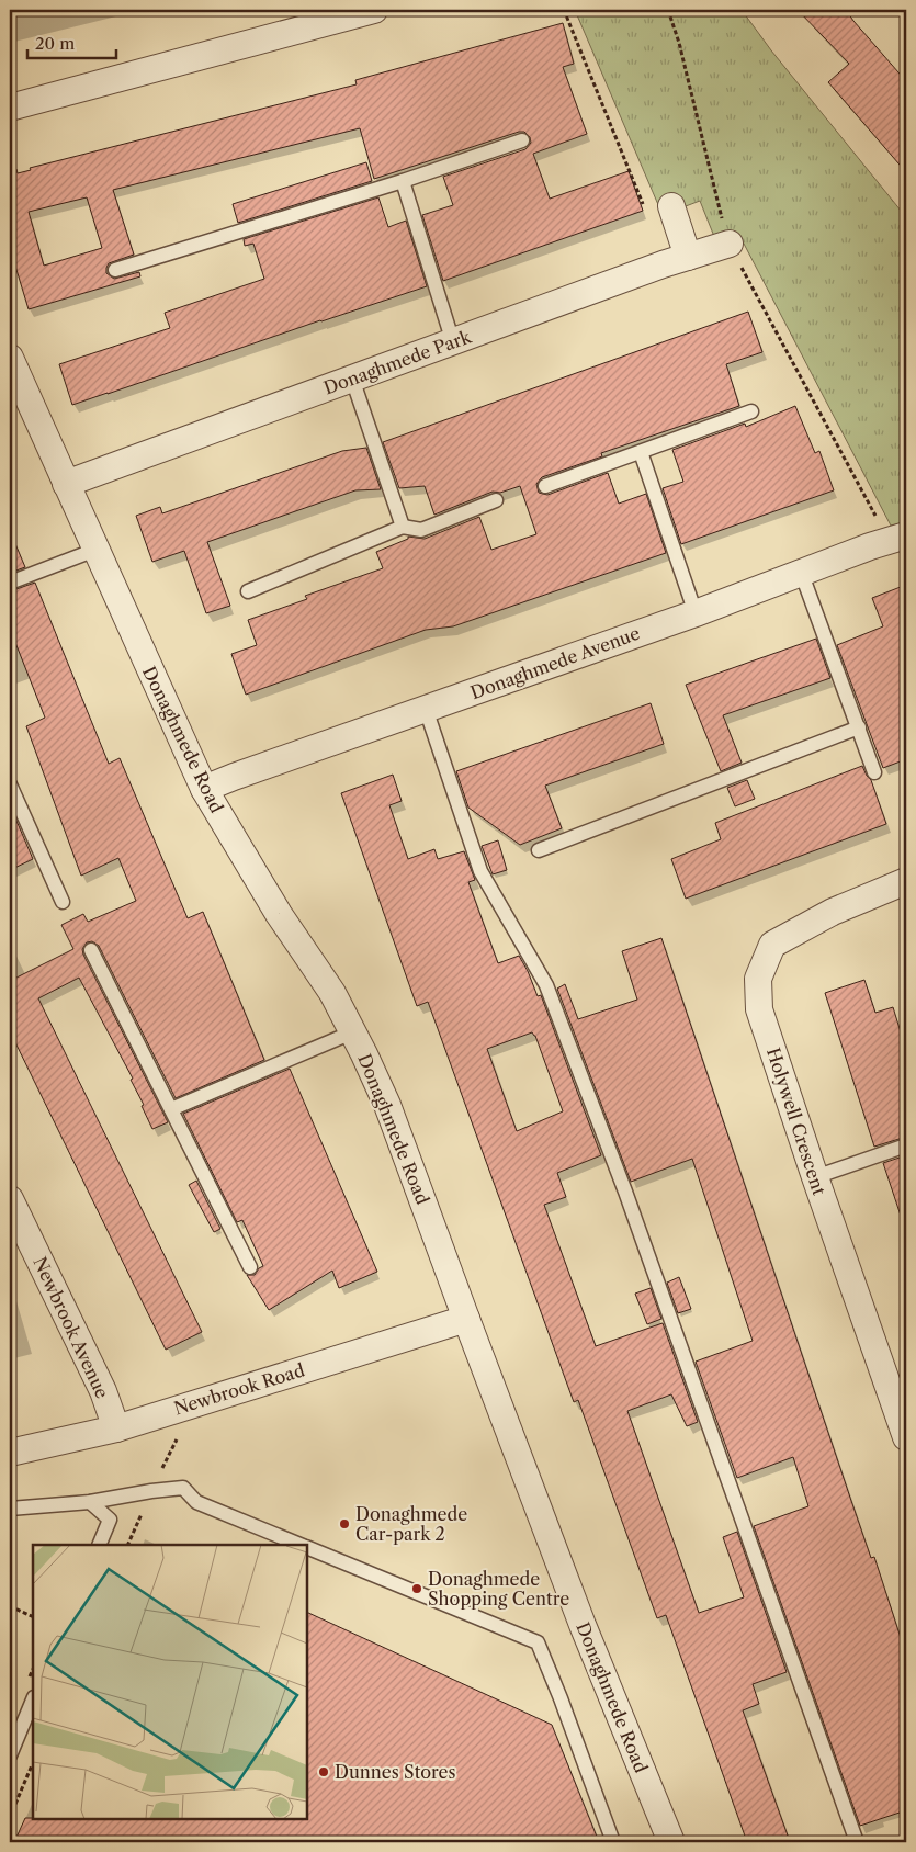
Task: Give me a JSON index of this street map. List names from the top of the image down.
{
  "streets": {
    "street": [
      "Donaghmede Park",
      "Donaghmede Avenue",
      "Donaghmede Road",
      "Holywell Crescent",
      "Newbrook Avenue",
      "Newbrook Road"
    ]
  },
  "crossings": [
    ["Donaghmede Park", "Donaghmede Road"],
    ["Donaghmede Avenue", "Donaghmede Road"],
    ["Donaghmede Road", "Newbrook Road"],
    ["Newbrook Avenue", "Newbrook Road"]
  ],
  "places": ["Donaghmede Car-park 2", "Donaghmede Shopping Centre", "Dunnes Stores"],
  "scale_bar": "20 m"
}
